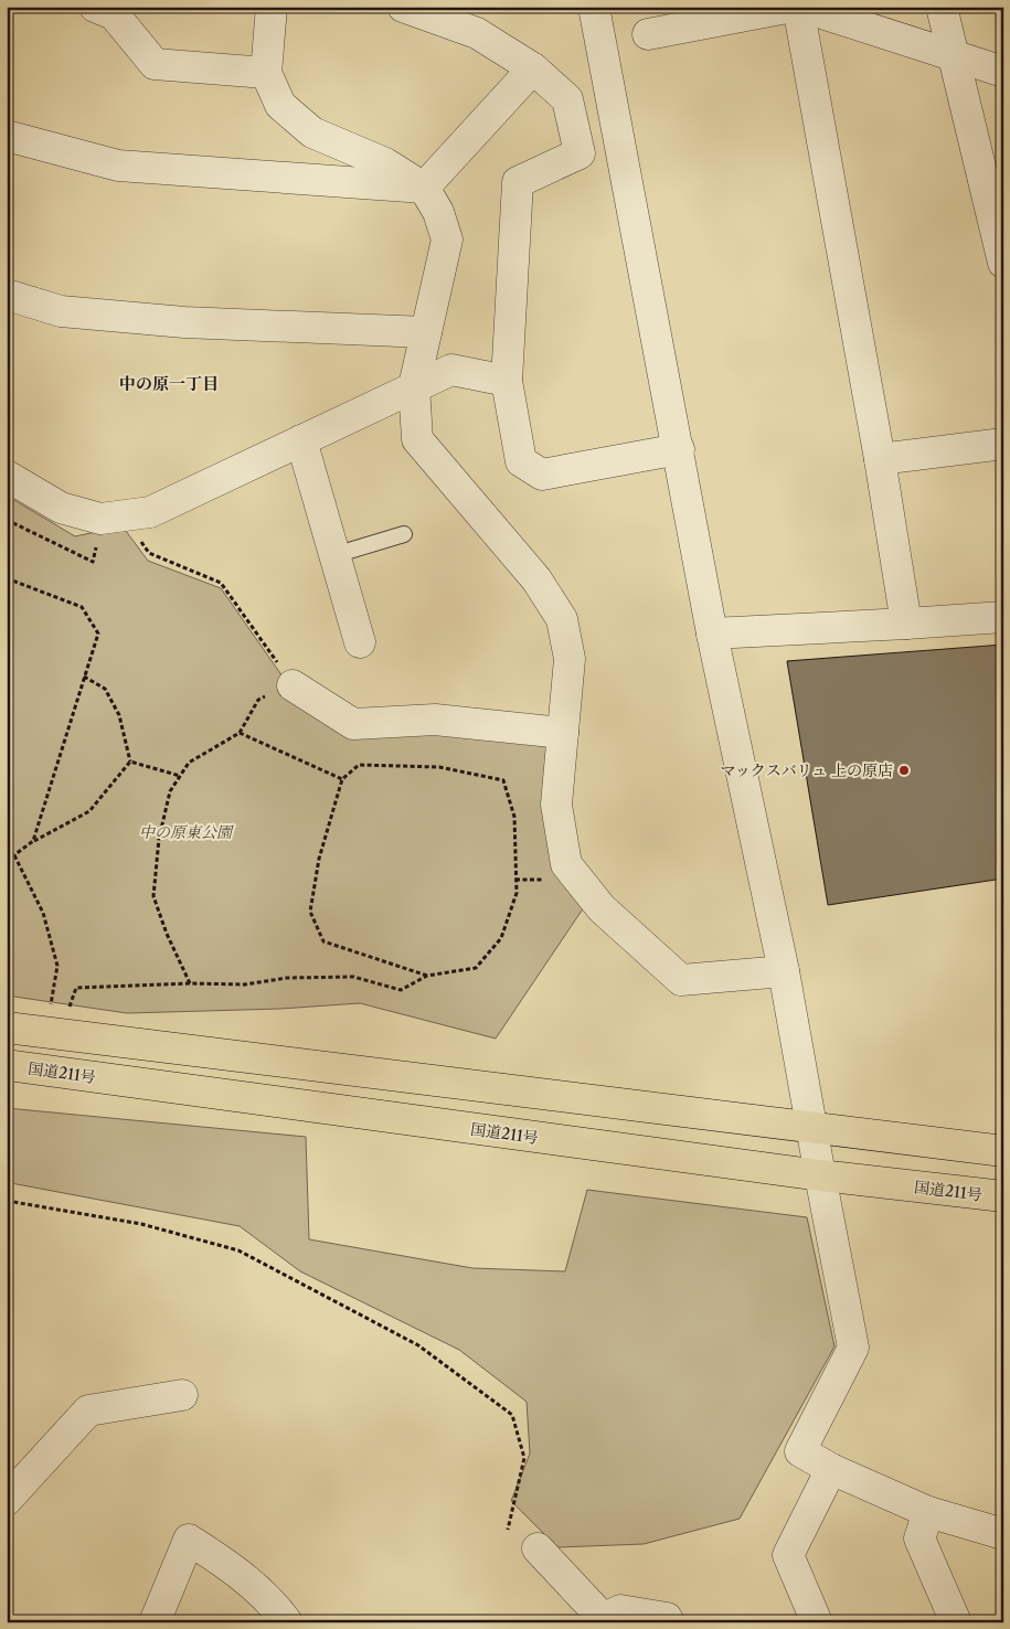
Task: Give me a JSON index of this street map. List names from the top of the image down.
{
  "streets": {
    "highway": ["国道211号"]
  },
  "districts": ["中の原一丁目"],
  "parks": ["中の原東公園"],
  "places": ["マックスバリュ 上の原店"]
}
